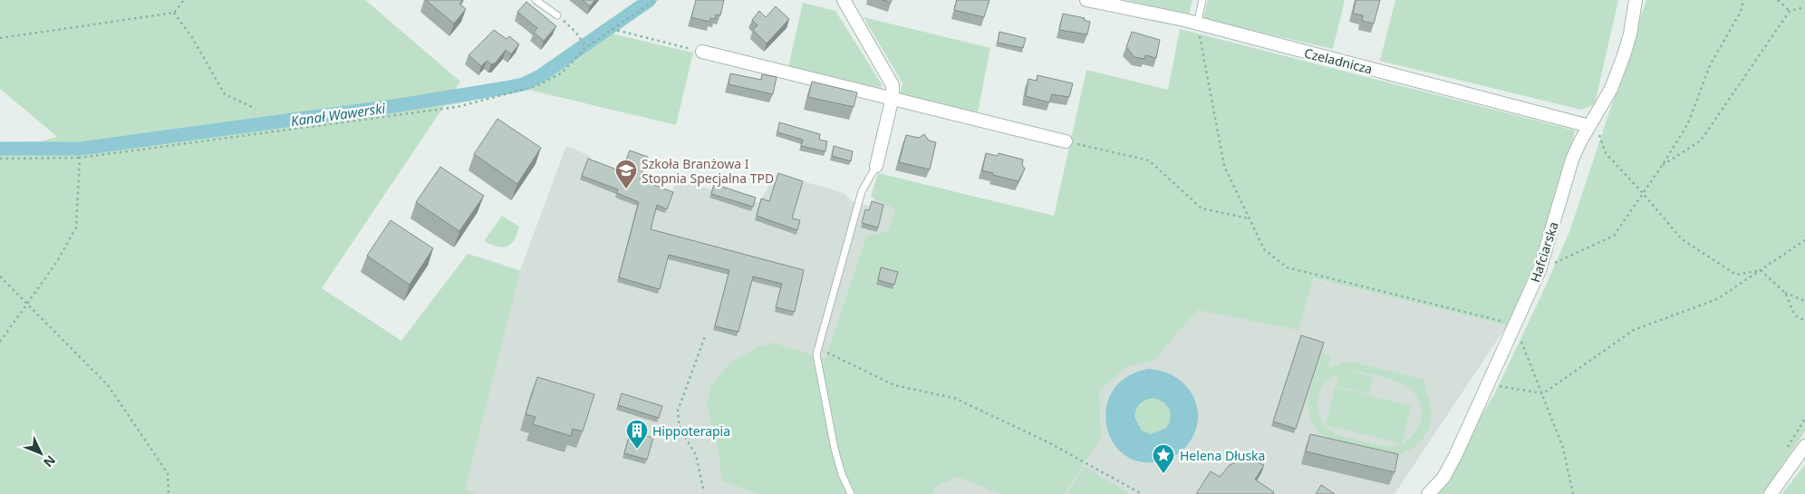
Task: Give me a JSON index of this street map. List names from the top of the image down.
{
  "streets": {
    "street": ["Czeladnicza", "Hafciarska"]
  },
  "crossings": [
    ["Czeladnicza", "Hafciarska"]
  ],
  "water": ["Kanał Wawerski"],
  "places": {
    "school or university": ["Szkoła Branżowa I Stopnia Specjalna TPD"],
    "building": ["Hippoterapia"],
    "place": ["Helena Dłuska"]
  },
  "north": "bottom right"
}
